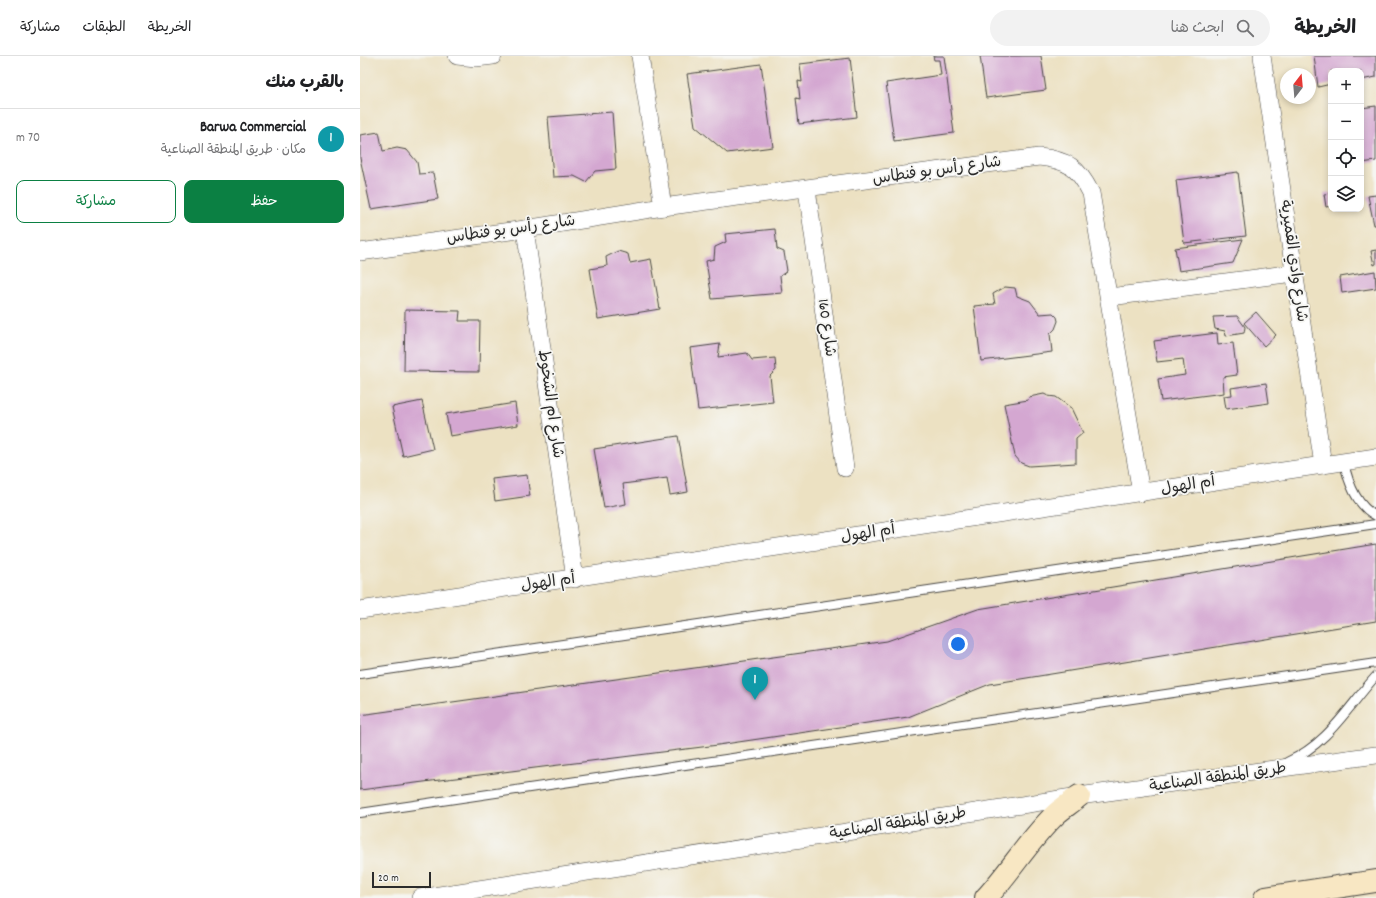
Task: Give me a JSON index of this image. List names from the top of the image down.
{
  "streets": {
    "street": [
      "شارع رأس بو فنطاس",
      "شارع وادي القميرية",
      "شارع 160",
      "شارع ام الشخوط",
      "أم الهول",
      "طريق المنطقة الصناعية"
    ]
  },
  "crossings": [
    ["شارع رأس بو فنطاس", "شارع 160"],
    ["شارع رأس بو فنطاس", "شارع ام الشخوط"],
    ["شارع رأس بو فنطاس", "أم الهول"],
    ["شارع وادي القميرية", "أم الهول"],
    ["شارع ام الشخوط", "أم الهول"]
  ],
  "scale_bar": "20 m",
  "north": "top",
  "page": {
    "header": "الخريطة",
    "search": "ابحث هنا",
    "nav": ["الخريطة", "الطبقات", "مشاركة"],
    "heading": "بالقرب منك",
    "map_buttons": ["+", "−"],
    "list": [
      {
        "mark": "1",
        "name": "Barwa Commercial",
        "note": "مكان · طريق المنطقة الصناعية",
        "value": "70 m"
      }
    ],
    "buttons": ["حفظ", "مشاركة"],
    "pins": "1",
    "scale": "20 m"
  }
}
